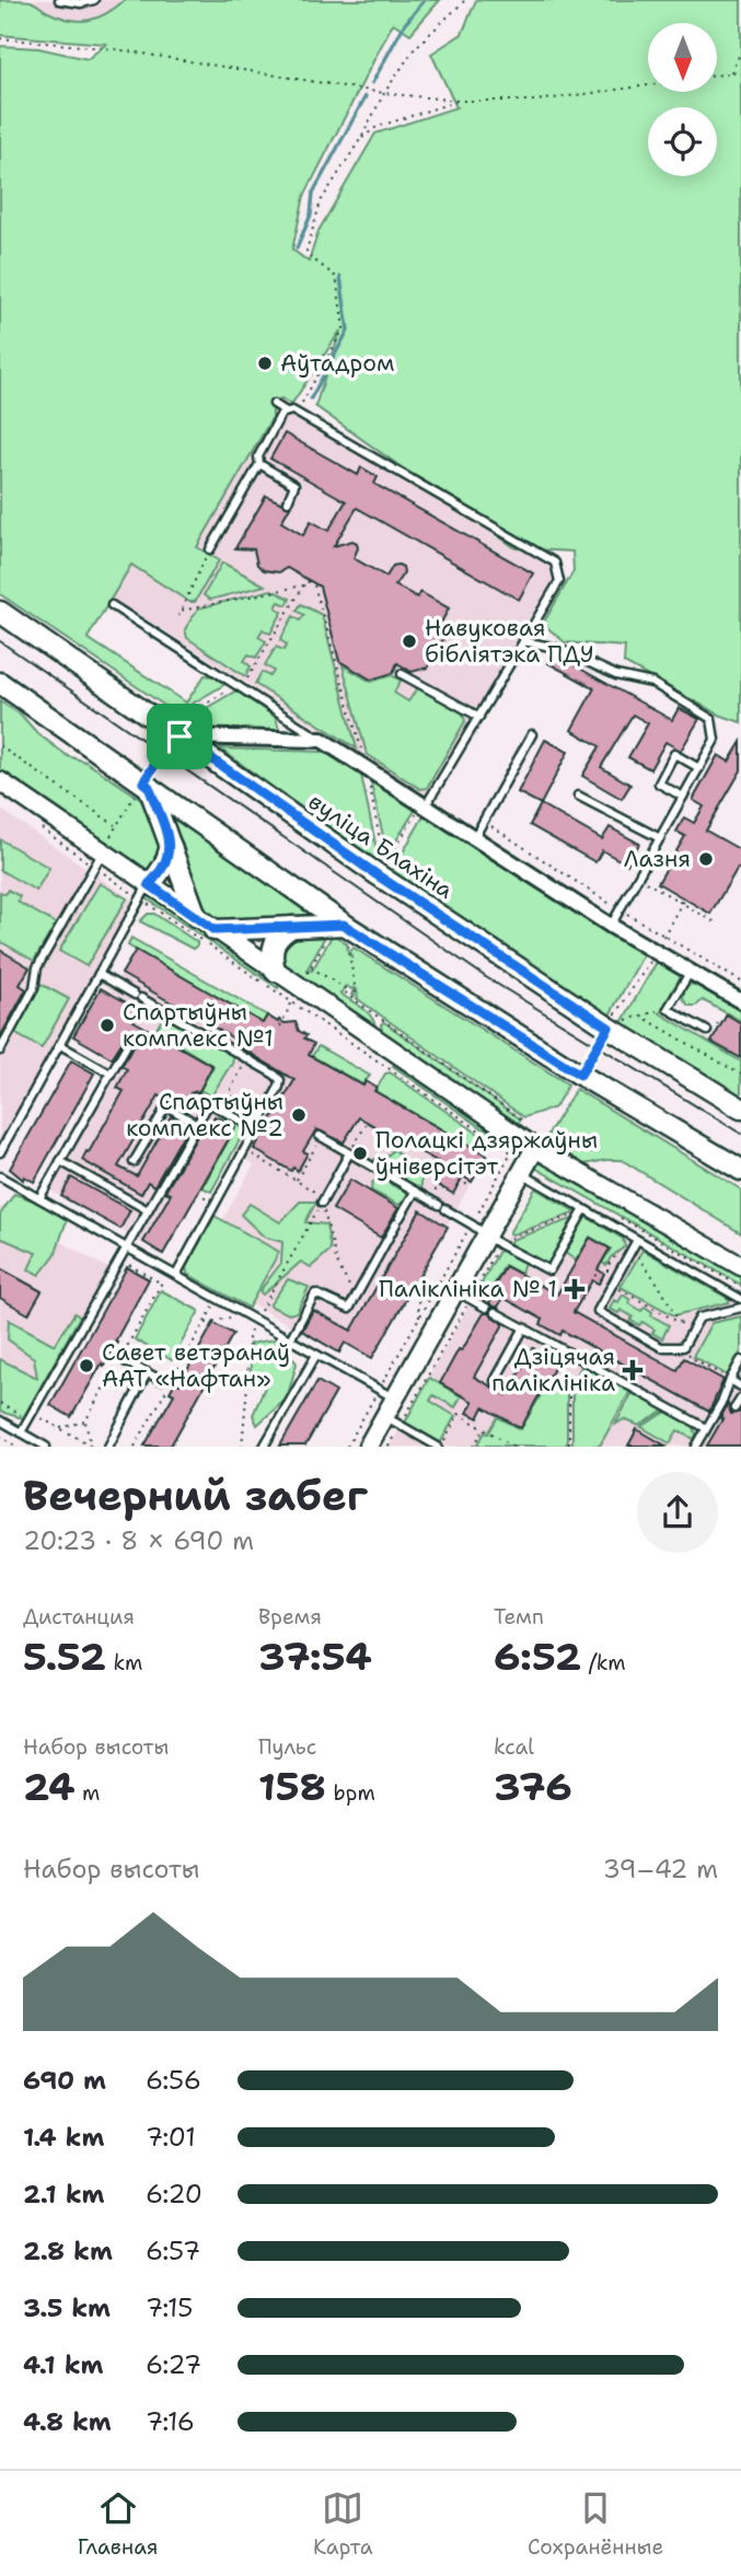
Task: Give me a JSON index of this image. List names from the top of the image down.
{
  "streets": {
    "main road": ["вуліца Блахіна"]
  },
  "places": {
    "other": [
      "Аўтадром",
      "Навуковая бібліятэка ПДУ",
      "Лазня",
      "Спартыўны комплекс №1",
      "Спартыўны комплекс №2",
      "Полацкі дзяржаўны ўніверсітэт",
      "Савет ветэранаў ААТ «Нафтан»"
    ],
    "health": ["Паліклініка № 1", "Дзіцячая паліклініка"]
  },
  "north": "bottom",
  "page": {
    "heading": ["Вечерний забег", "20:23 · 8 × 690 m"],
    "stats": [
      ["Дистанция", "5.52 km"],
      ["Время", "37:54"],
      ["Темп", "6:52 /km"],
      ["Набор высоты", "24 m"],
      ["Пульс", "158 bpm"],
      ["kcal", "376"]
    ],
    "chart": ["Набор высоты", "39–42 m"],
    "list": [
      {
        "name": "690 m",
        "note": "6:56"
      },
      {
        "name": "1.4 km",
        "note": "7:01"
      },
      {
        "name": "2.1 km",
        "note": "6:20"
      },
      {
        "name": "2.8 km",
        "note": "6:57"
      },
      {
        "name": "3.5 km",
        "note": "7:15"
      },
      {
        "name": "4.1 km",
        "note": "6:27"
      },
      {
        "name": "4.8 km",
        "note": "7:16"
      }
    ],
    "tabs": ["Главная", "Карта", "Сохранённые"]
  }
}
